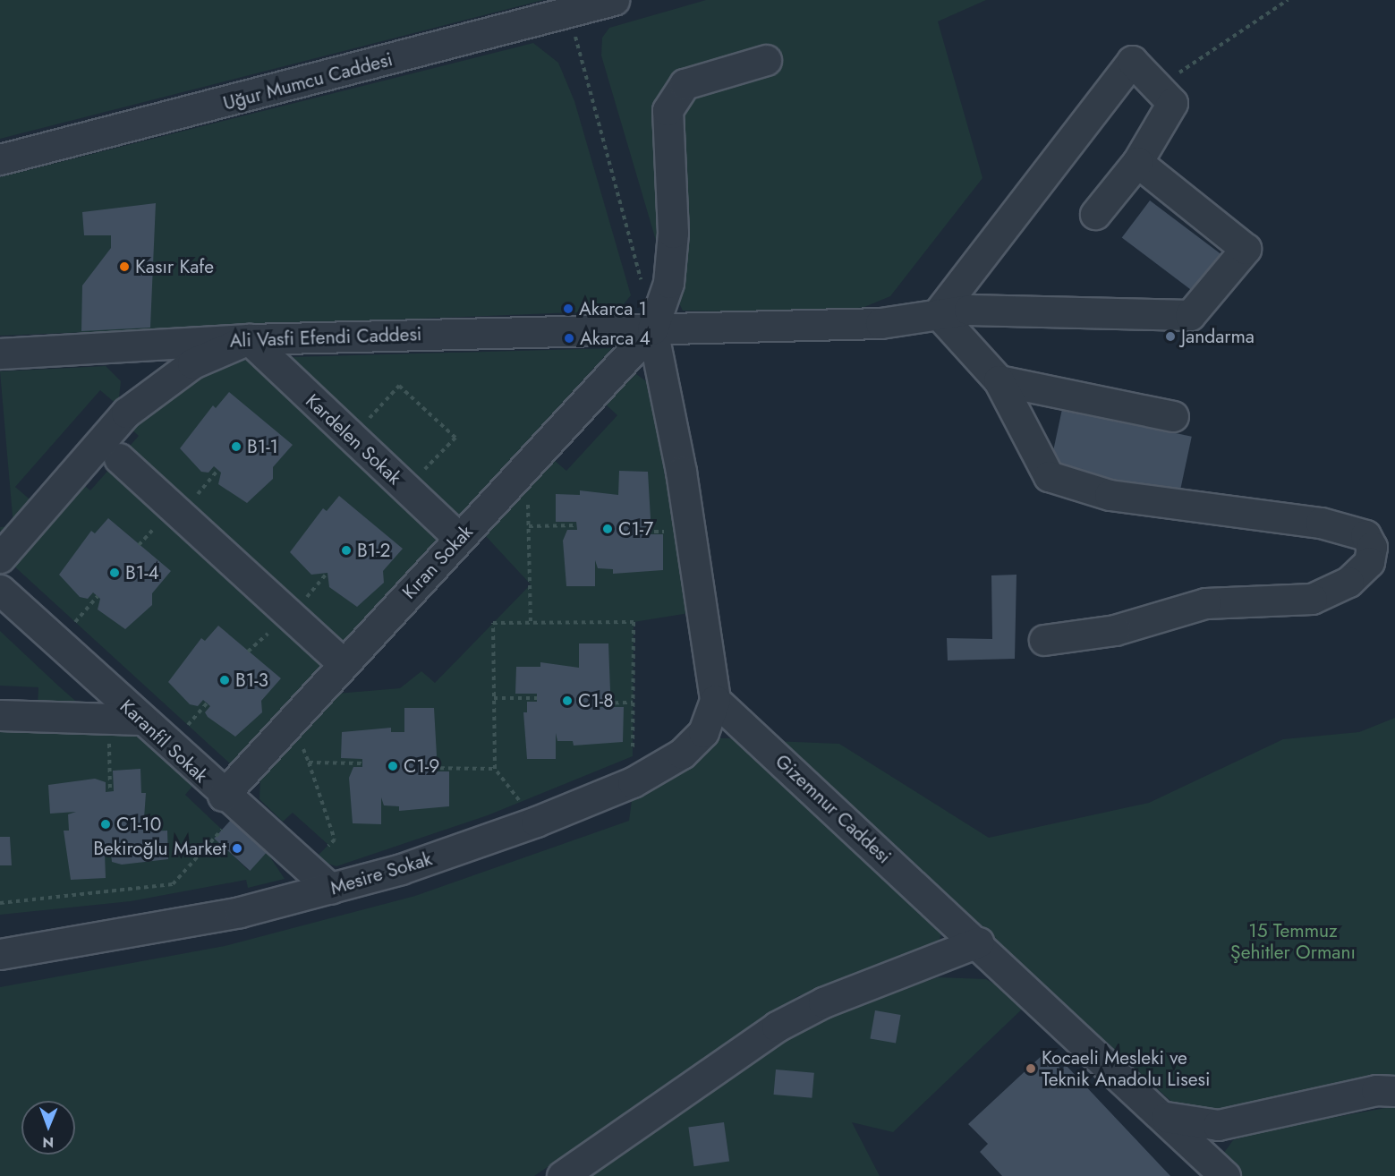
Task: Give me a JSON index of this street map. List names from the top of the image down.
{
  "streets": {
    "street": [
      "Uğur Mumcu Caddesi",
      "Ali Vasfi Efendi Caddesi",
      "Kardelen Sokak",
      "Kıran Sokak",
      "Karanfil Sokak",
      "Gizemnur Caddesi",
      "Mesire Sokak"
    ]
  },
  "crossings": [
    ["Ali Vasfi Efendi Caddesi", "Kardelen Sokak"],
    ["Ali Vasfi Efendi Caddesi", "Kıran Sokak"],
    ["Kardelen Sokak", "Kıran Sokak"],
    ["Kıran Sokak", "Karanfil Sokak"],
    ["Karanfil Sokak", "Mesire Sokak"],
    ["Gizemnur Caddesi", "Mesire Sokak"]
  ],
  "parks": ["15 Temmuz Şehitler Ormanı"],
  "places": [
    "Kasır Kafe",
    "Akarca 1",
    "Jandarma",
    "Akarca 4",
    "B1-1",
    "C1-7",
    "B1-2",
    "B1-4",
    "B1-3",
    "C1-8",
    "C1-9",
    "C1-10",
    "Bekiroğlu Market",
    "Kocaeli Mesleki ve Teknik Anadolu Lisesi"
  ],
  "north": "bottom"
}
